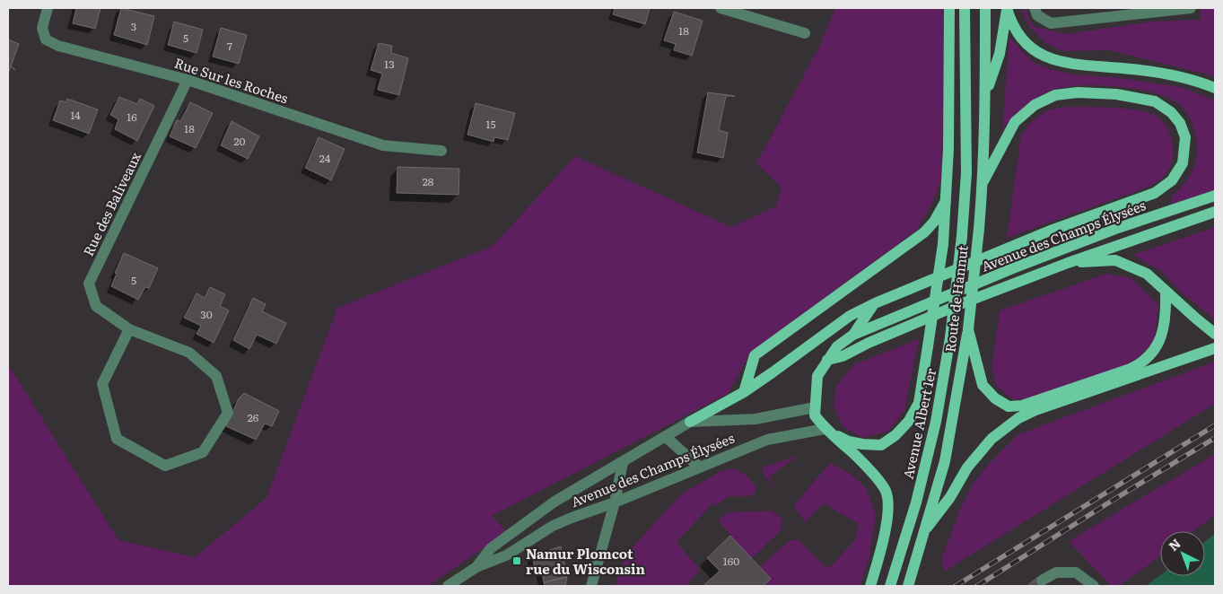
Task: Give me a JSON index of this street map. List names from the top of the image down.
{
  "streets": {
    "main road": ["Avenue des Champs Élysées", "Route de Hannut", "Avenue Albert 1er"],
    "street": ["Rue Sur les Roches", "Rue des Baliveaux"]
  },
  "crossings": [
    ["Rue Sur les Roches", "Rue des Baliveaux"],
    ["Route de Hannut", "Avenue Albert 1er"]
  ],
  "places": {
    "transit": ["Namur Plomcot rue du Wisconsin"]
  },
  "house_numbers": [
    "3",
    "18",
    "5",
    "7",
    "13",
    "14",
    "16",
    "15",
    "18",
    "20",
    "24",
    "28",
    "5",
    "30",
    "26",
    "160"
  ],
  "north": "top left"
}
